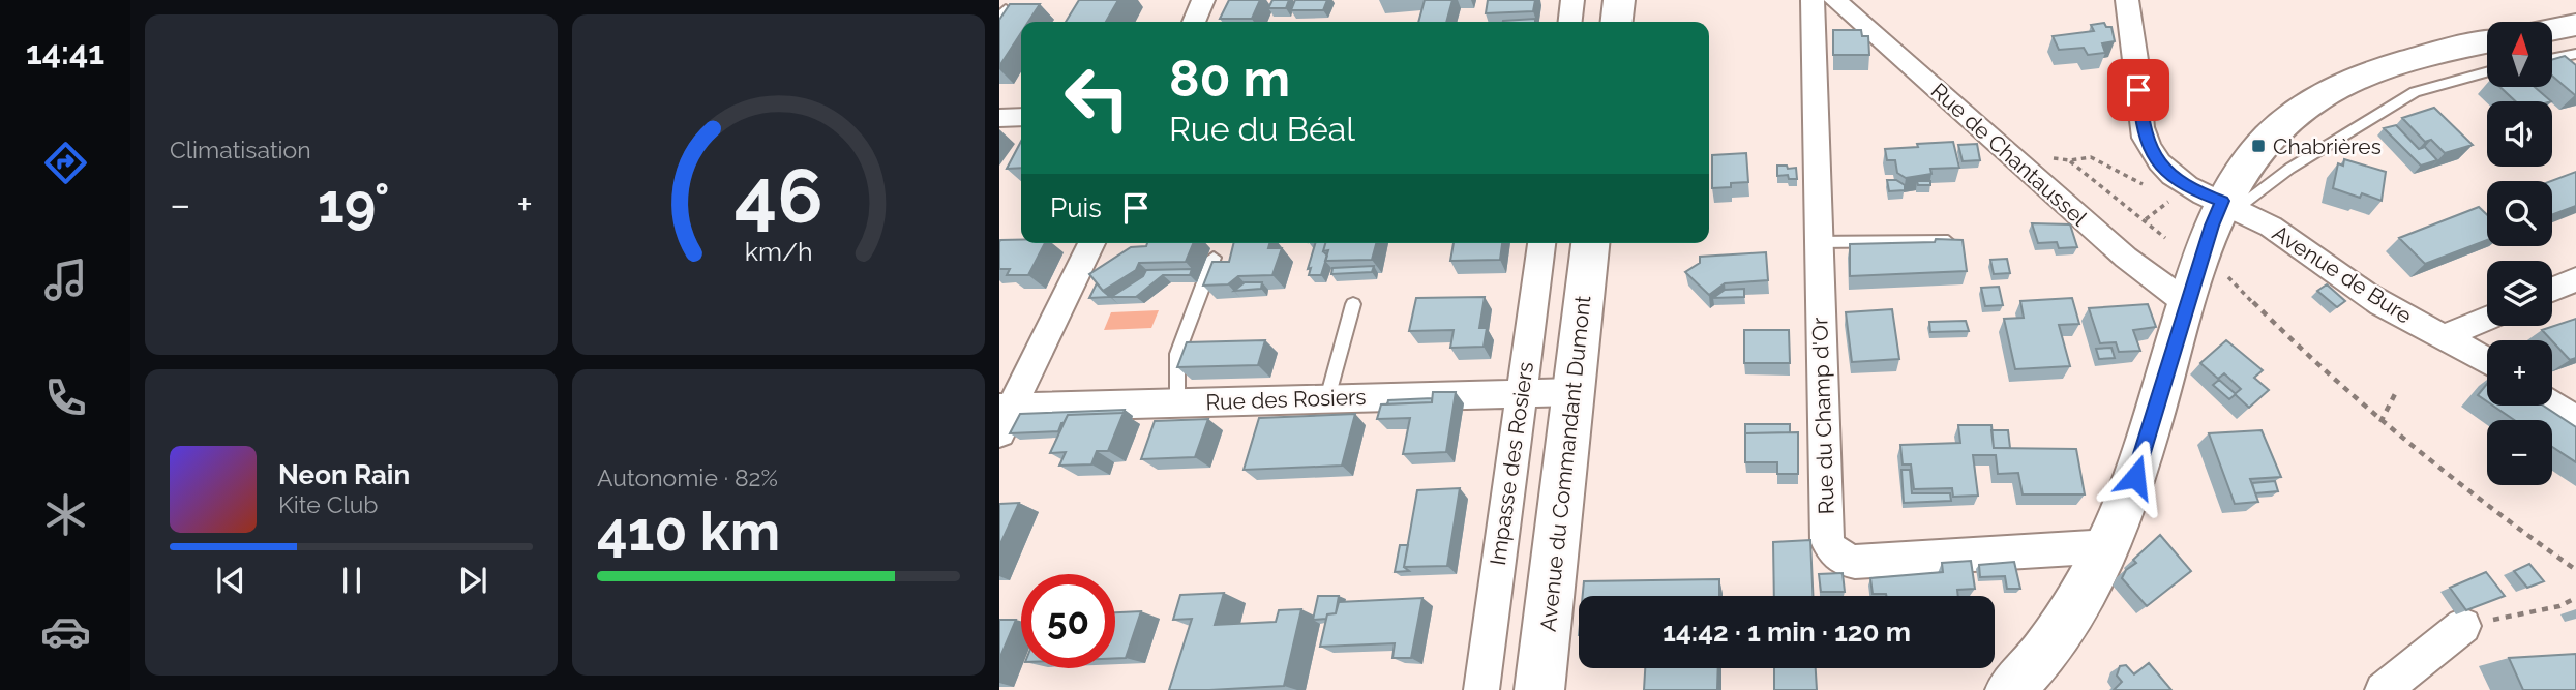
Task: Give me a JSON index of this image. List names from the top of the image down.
{
  "streets": {
    "main road": ["Avenue du Commandant Dumont"],
    "street": [
      "Rue de Chantaussel",
      "Avenue de Bure",
      "Rue des Rosiers",
      "Rue du Champ d'Or",
      "Impasse des Rosiers"
    ]
  },
  "crossings": [
    ["Rue des Rosiers", "Impasse des Rosiers"],
    ["Rue des Rosiers", "Avenue du Commandant Dumont"]
  ],
  "places": {
    "transit": ["Chabrières"]
  },
  "north": "top",
  "page": {
    "tabs": "14:41",
    "tile": [
      "Climatisation",
      ["Autonomie · 82%", "410 km"]
    ],
    "map_buttons": ["+", "−"],
    "turn": ["80 m", "Rue du Béal"],
    "heat": ["−", "19°", "+"],
    "then": "Puis",
    "song": ["Neon Rain", "Kite Club"],
    "limit": "50",
    "trip": "14:42 · 1 min · 120 m",
    "gauge": ["46", "km/h"]
  }
}
